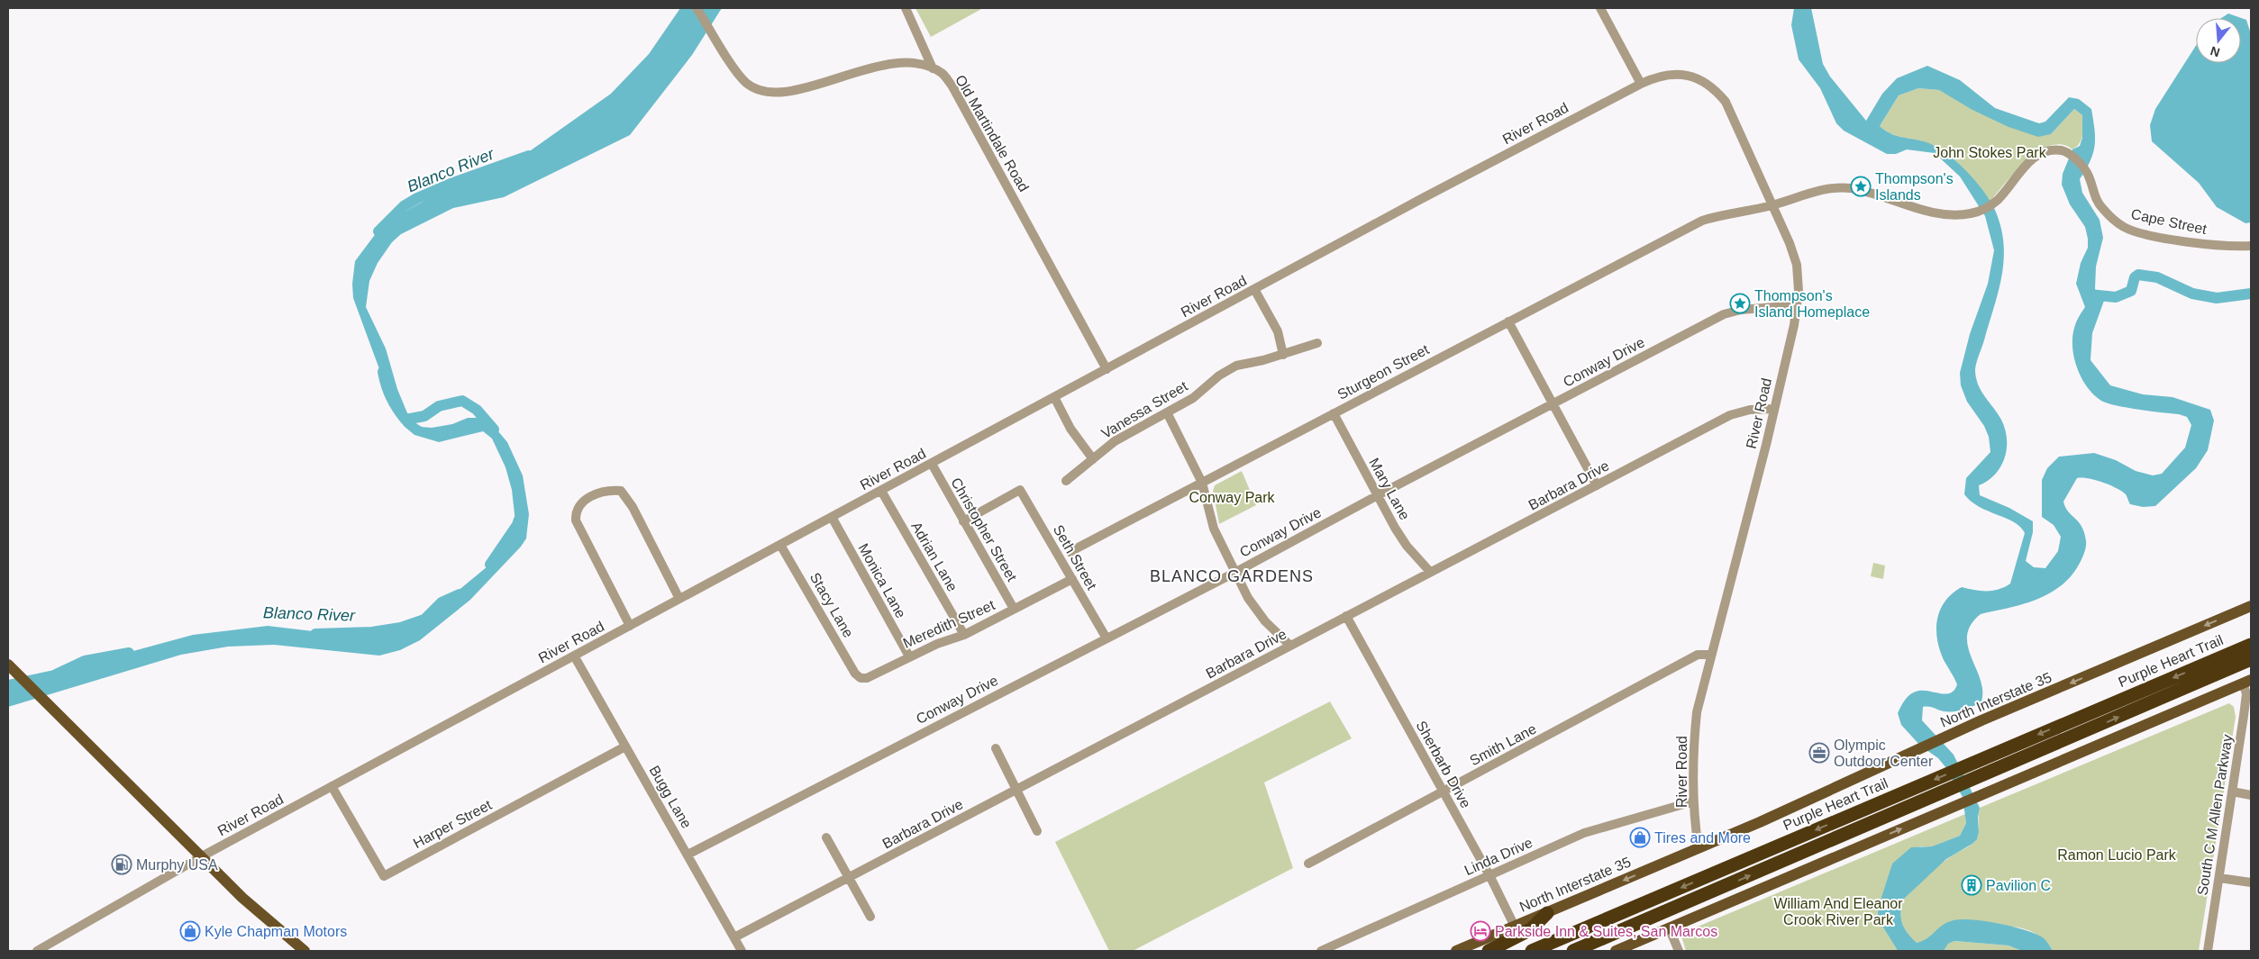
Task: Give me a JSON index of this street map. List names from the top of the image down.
{
  "streets": {
    "highway": ["Purple Heart Trail"],
    "main road": ["North Interstate 35"],
    "street": [
      "River Road",
      "Old Martindale Road",
      "Cape Street",
      "Conway Drive",
      "Sturgeon Street",
      "Vanessa Street",
      "Barbara Drive",
      "Mary Lane",
      "Christopher Street",
      "Adrian Lane",
      "Seth Street",
      "Monica Lane",
      "Stacy Lane",
      "Meredith Street",
      "Smith Lane",
      "Sherbarb Drive",
      "Bugg Lane",
      "South C M Allen Parkway",
      "Harper Street",
      "Linda Drive"
    ]
  },
  "crossings": [
    ["River Road", "Old Martindale Road"],
    ["River Road", "Cape Street"],
    ["River Road", "Conway Drive"],
    ["River Road", "Barbara Drive"],
    ["River Road", "Christopher Street"],
    ["River Road", "Adrian Lane"],
    ["River Road", "Monica Lane"],
    ["River Road", "Stacy Lane"],
    ["River Road", "North Interstate 35"],
    ["River Road", "Smith Lane"],
    ["River Road", "Bugg Lane"],
    ["River Road", "Harper Street"],
    ["River Road", "Linda Drive"],
    ["Cape Street", "Sturgeon Street"],
    ["Conway Drive", "Mary Lane"],
    ["Conway Drive", "Seth Street"],
    ["Conway Drive", "Bugg Lane"],
    ["Sturgeon Street", "Mary Lane"],
    ["Barbara Drive", "Mary Lane"],
    ["Barbara Drive", "Sherbarb Drive"],
    ["Barbara Drive", "Bugg Lane"],
    ["Christopher Street", "Seth Street"],
    ["Christopher Street", "Meredith Street"],
    ["Adrian Lane", "Meredith Street"],
    ["Seth Street", "Meredith Street"],
    ["Monica Lane", "Meredith Street"],
    ["Stacy Lane", "Meredith Street"],
    ["North Interstate 35", "Sherbarb Drive"],
    ["Smith Lane", "Sherbarb Drive"],
    ["Sherbarb Drive", "Linda Drive"],
    ["Bugg Lane", "Harper Street"]
  ],
  "districts": ["BLANCO GARDENS"],
  "water": ["Blanco River"],
  "parks": [
    "John Stokes Park",
    "Conway Park",
    "Ramon Lucio Park",
    "William And Eleanor Crook River Park"
  ],
  "places": {
    "place": ["Thompson's Islands", "Thompson's Island Homeplace"],
    "office": ["Olympic Outdoor Center"],
    "shop": ["Tires and More", "Kyle Chapman Motors"],
    "fuel station": ["Murphy USA"],
    "building": ["Pavilion C"],
    "hotel": ["Parkside Inn & Suites, San Marcos"]
  },
  "north": "bottom"
}
